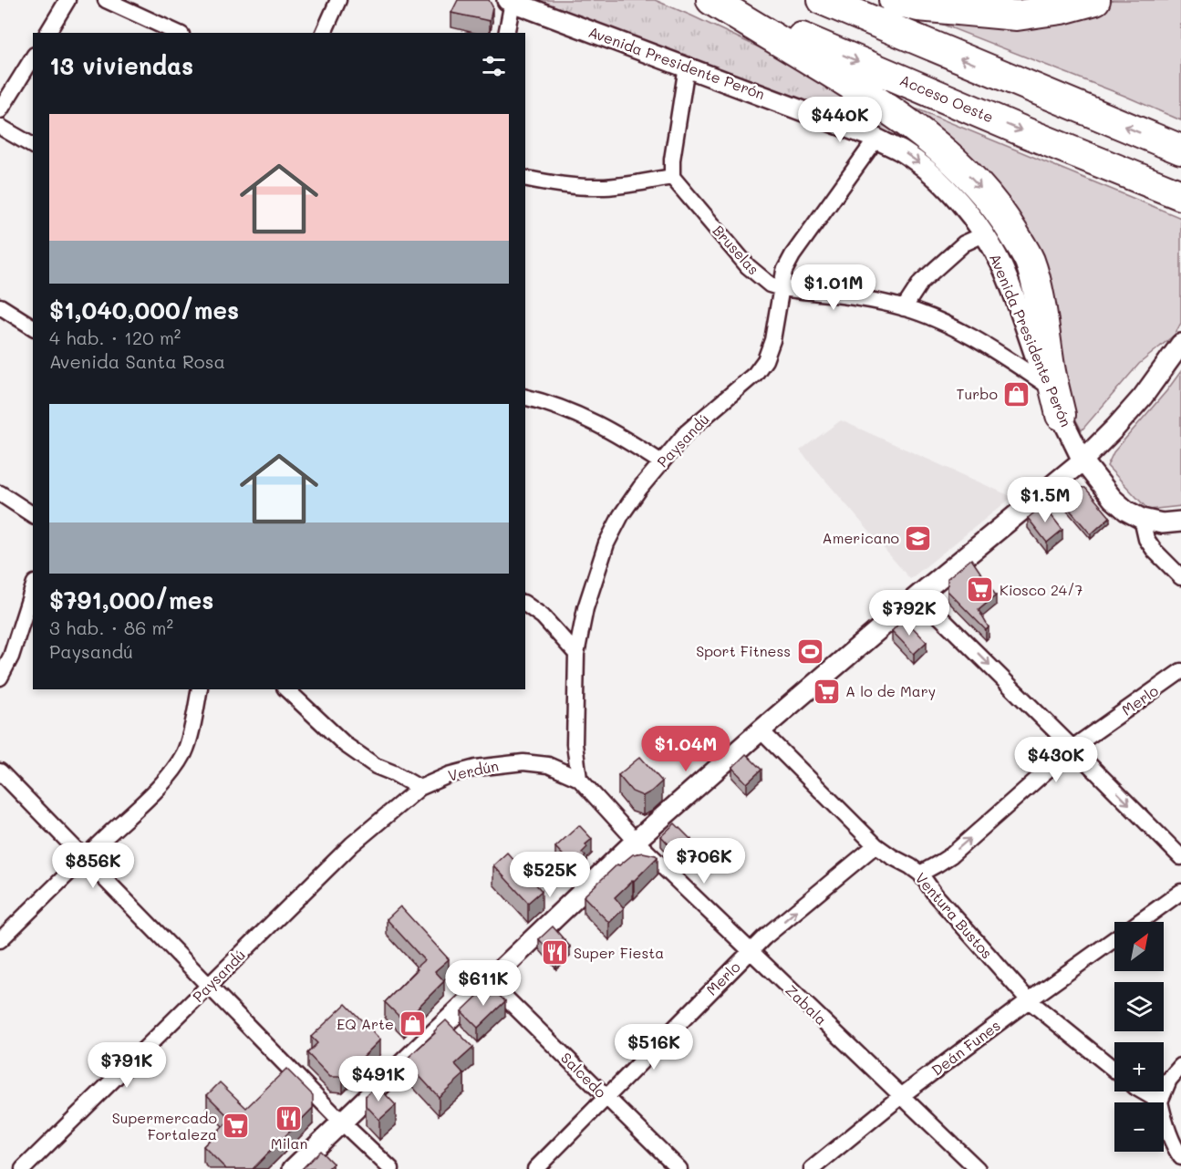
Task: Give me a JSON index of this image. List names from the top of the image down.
{
  "streets": {
    "highway": ["Acceso Oeste"],
    "street": [
      "Avenida Presidente Perón",
      "Bruselas",
      "Paysandú",
      "Merlo",
      "Verdún",
      "Ventura Bustos",
      "Zabala",
      "Deán Funes",
      "Salcedo"
    ]
  },
  "crossings": [
    ["Avenida Presidente Perón", "Bruselas"],
    ["Avenida Presidente Perón", "Paysandú"],
    ["Bruselas", "Paysandú"],
    ["Paysandú", "Verdún"],
    ["Merlo", "Ventura Bustos"],
    ["Merlo", "Zabala"],
    ["Merlo", "Salcedo"],
    ["Verdún", "Zabala"],
    ["Ventura Bustos", "Deán Funes"],
    ["Zabala", "Deán Funes"]
  ],
  "one_way": ["Merlo"],
  "places": {
    "shop": ["Turbo", "EQ Arte"],
    "school or university": ["Americano"],
    "supermarket": ["Kiosco 24/7", "A lo de Mary", "Supermercado Fortaleza"],
    "sports": ["Sport Fitness"],
    "restaurant": ["Super Fiesta", "Milan"]
  },
  "north": "top right",
  "page": {
    "heading": "13 viviendas",
    "price": [
      "$440K",
      "$1.01M",
      "$1.5M",
      "$792K",
      "$1.04M",
      "$430K",
      "$706K",
      "$856K",
      "$525K",
      "$611K",
      "$516K",
      "$791K",
      "$491K"
    ],
    "list": [
      {
        "name": "$1,040,000/mes",
        "note": "4 hab. · 120 m² · Avenida Santa Rosa"
      },
      {
        "name": "$791,000/mes",
        "note": "3 hab. · 86 m² · Paysandú"
      }
    ],
    "map_buttons": ["+", "−"]
  }
}
